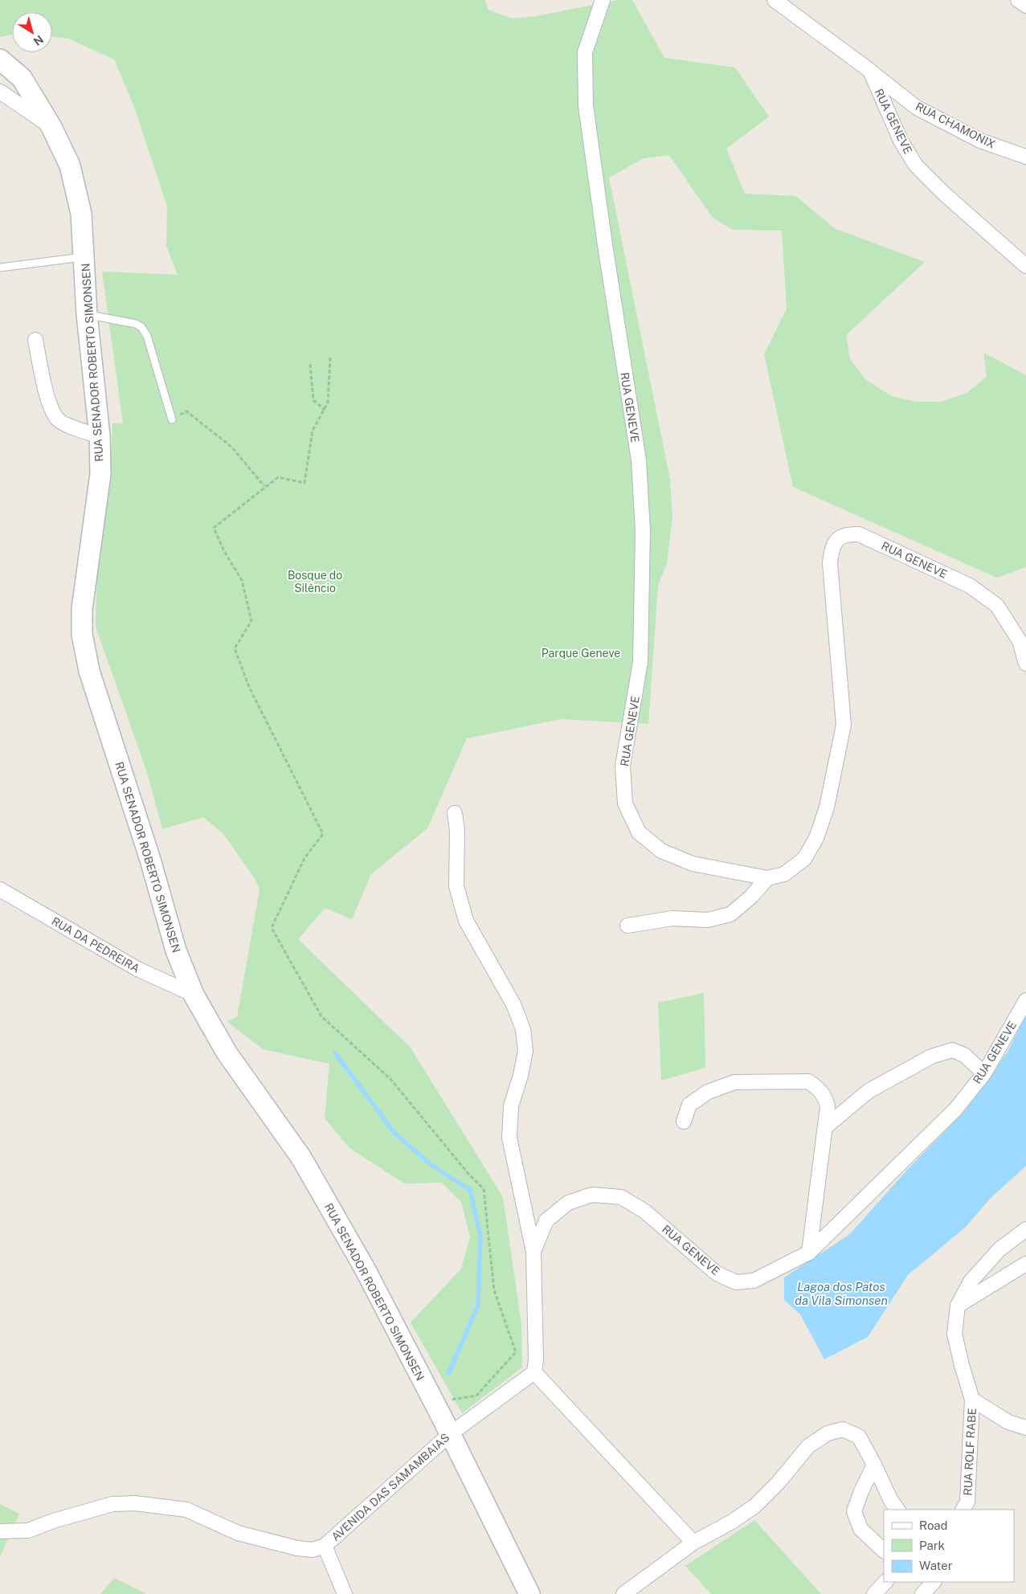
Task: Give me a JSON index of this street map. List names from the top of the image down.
{
  "streets": {
    "street": [
      "RUA GENEVE",
      "RUA CHAMONIX",
      "RUA SENADOR ROBERTO SIMONSEN",
      "RUA DA PEDREIRA",
      "RUA ROLF RABE",
      "AVENIDA DAS SAMAMBAIAS"
    ]
  },
  "crossings": [
    ["RUA GENEVE", "RUA CHAMONIX"],
    ["RUA GENEVE", "AVENIDA DAS SAMAMBAIAS"],
    ["RUA SENADOR ROBERTO SIMONSEN", "RUA DA PEDREIRA"],
    ["RUA SENADOR ROBERTO SIMONSEN", "AVENIDA DAS SAMAMBAIAS"]
  ],
  "water": ["Lagoa dos Patos da Vila Simonsen"],
  "parks": ["Bosque do Silêncio", "Parque Geneve"],
  "legend": ["Road", "Park", "Water"],
  "north": "bottom right"
}
